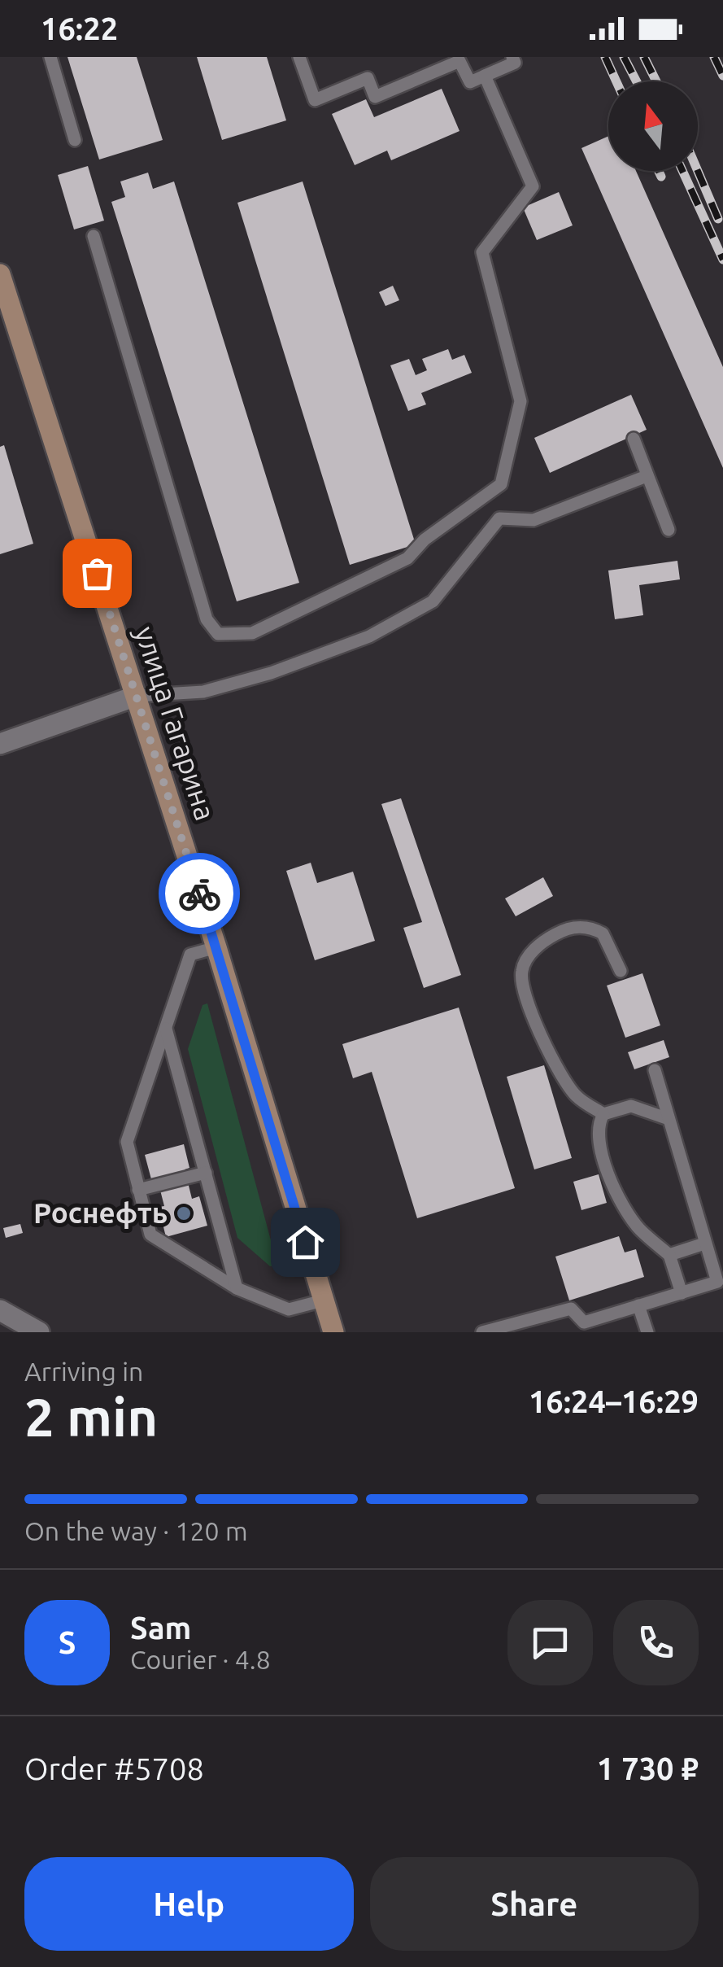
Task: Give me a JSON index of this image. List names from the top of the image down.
{
  "streets": {
    "street": ["улица Гагарина"]
  },
  "places": ["Роснефть"],
  "north": "top",
  "page": {
    "status": "16:22",
    "heading": ["2 min", "Arriving in", "16:24–16:29"],
    "panel": [
      "Sam",
      "Courier · 4.8",
      "Order #5708",
      "1 730 ₽"
    ],
    "bar": "On the way · 120 m",
    "round": "S",
    "buttons": ["Help", "Share"]
  }
}
